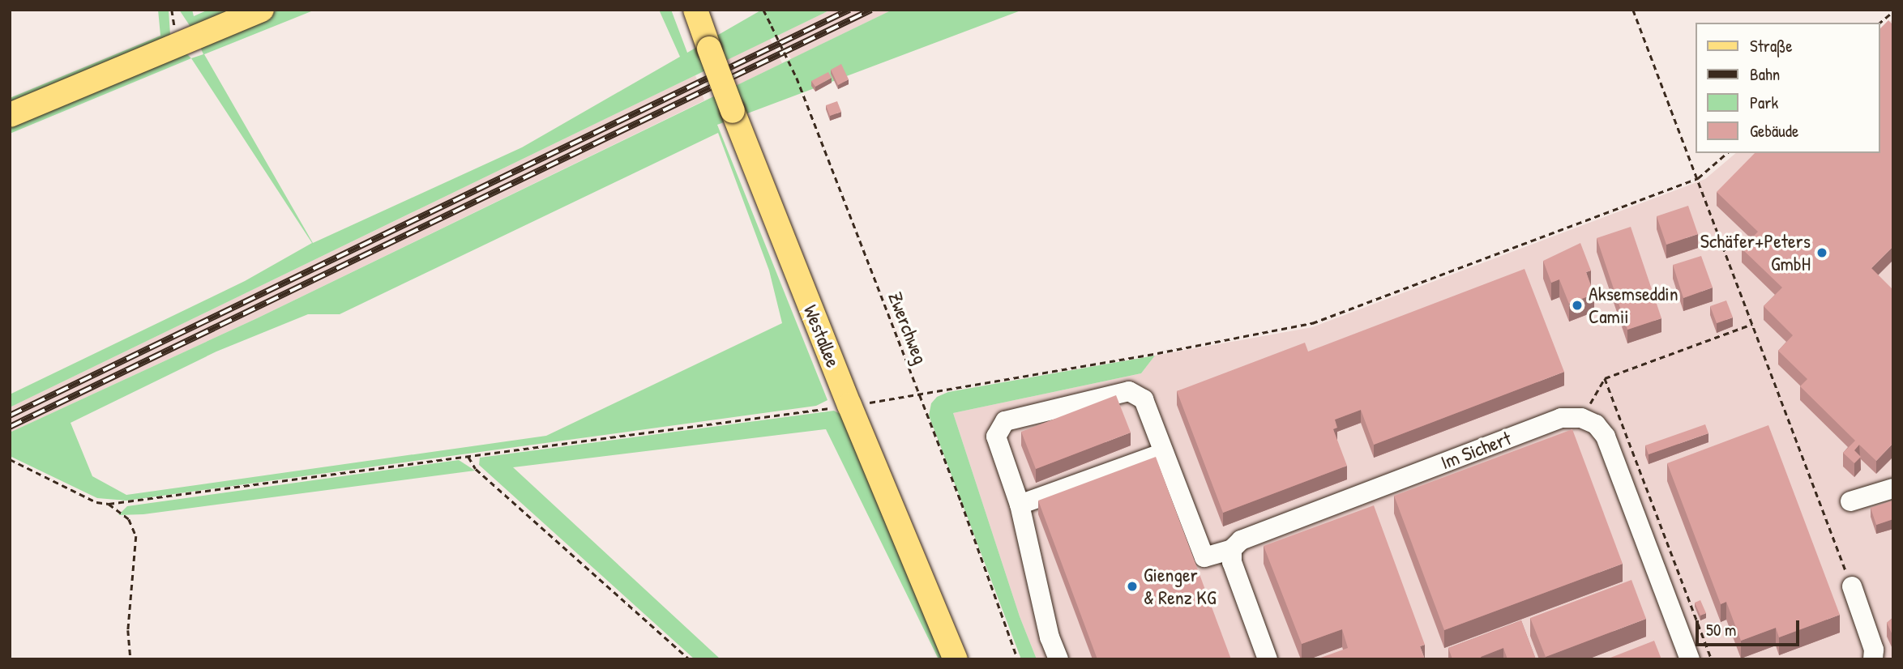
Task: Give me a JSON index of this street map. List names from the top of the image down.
{
  "streets": {
    "main road": ["Westallee"],
    "street": ["Im Sichert"],
    "path": ["Zwerchweg"]
  },
  "places": ["Schäfer+Peters GmbH", "Aksemseddin Camii", "Gienger & Renz KG"],
  "legend": [
    "Straße",
    "Bahn",
    "Park",
    "Gebäude"
  ],
  "scale_bar": "50 m"
}
